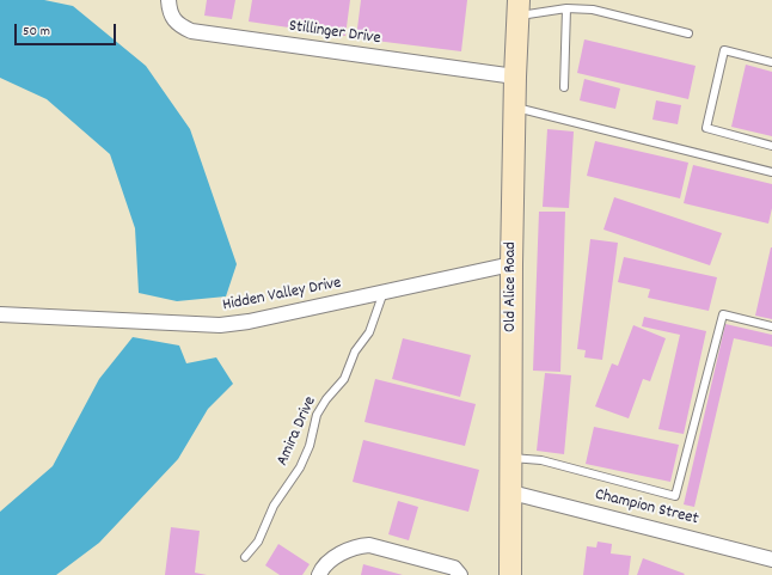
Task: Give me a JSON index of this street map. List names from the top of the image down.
{
  "streets": {
    "street": [
      "Stillinger Drive",
      "Old Alice Road",
      "Hidden Valley Drive",
      "Champion Street"
    ],
    "lane": ["Amira Drive"]
  },
  "crossings": [
    ["Stillinger Drive", "Old Alice Road"],
    ["Old Alice Road", "Hidden Valley Drive"],
    ["Old Alice Road", "Champion Street"],
    ["Hidden Valley Drive", "Amira Drive"]
  ],
  "scale_bar": "50 m"
}
